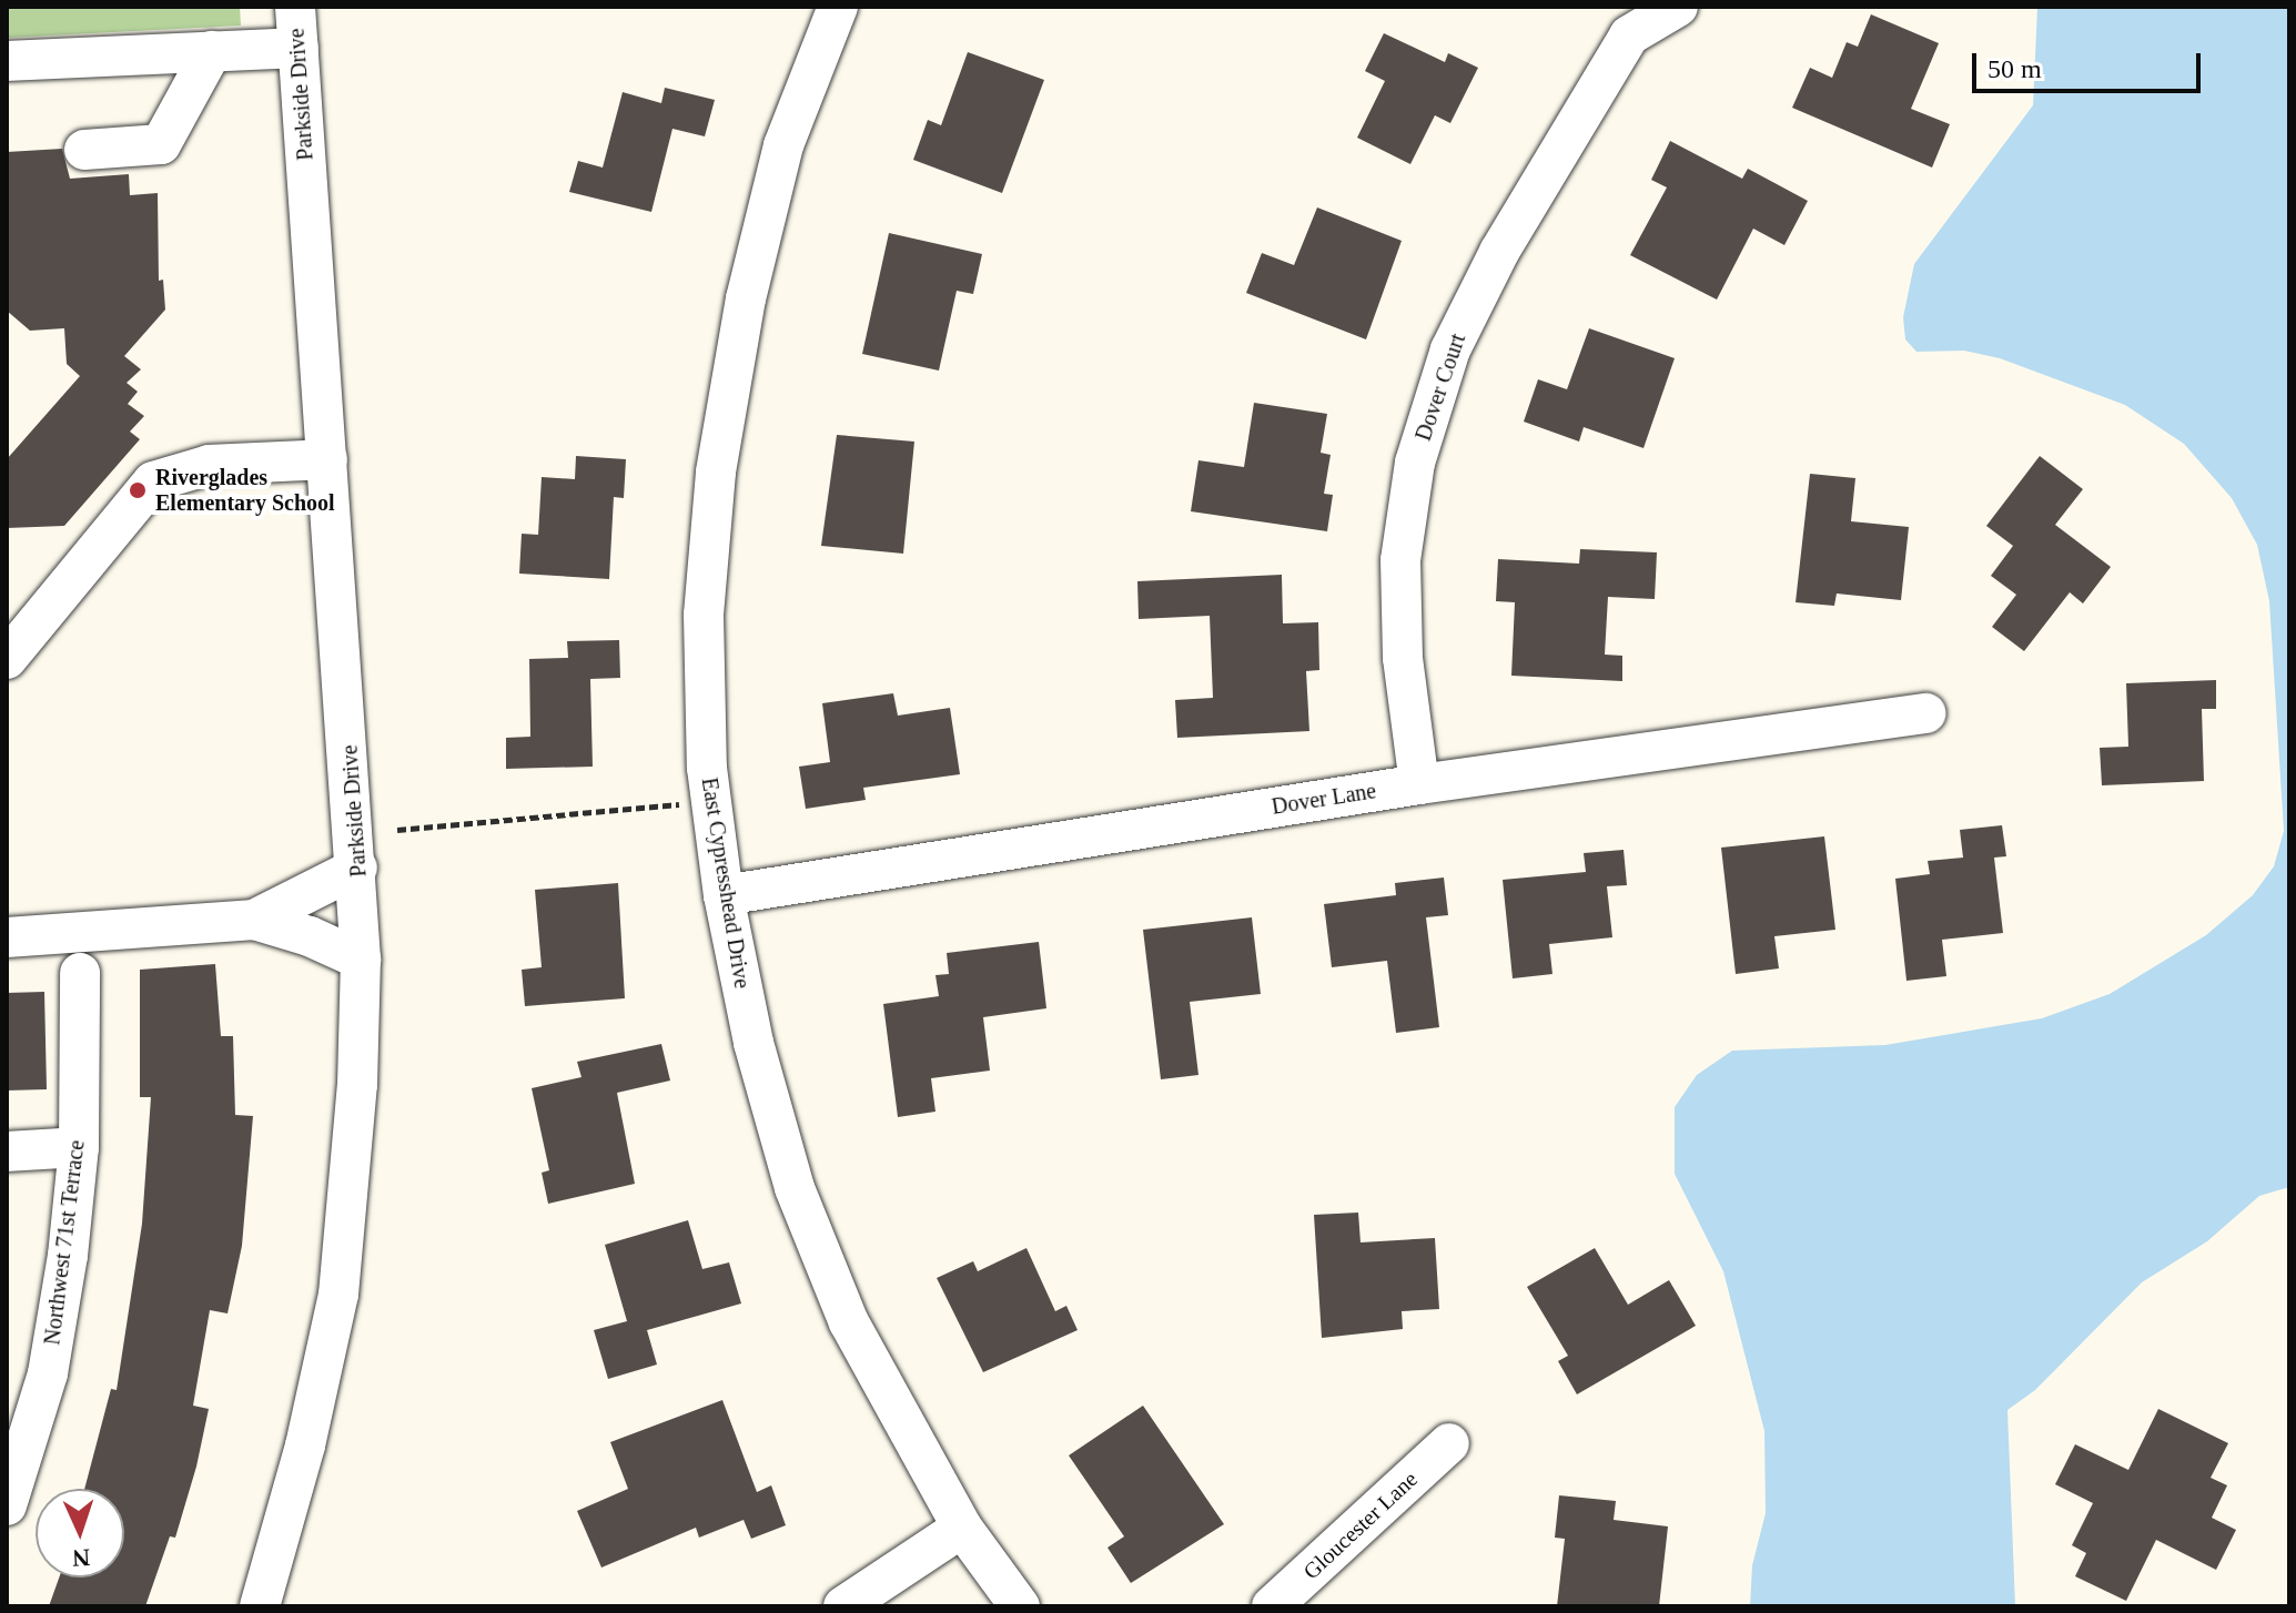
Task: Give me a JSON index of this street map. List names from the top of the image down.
{
  "streets": {
    "street": [
      "Parkside Drive",
      "Dover Court",
      "Dover Lane",
      "East Cypresshead Drive",
      "Northwest 71st Terrace",
      "Gloucester Lane"
    ]
  },
  "crossings": [
    ["Dover Court", "Dover Lane"],
    ["Dover Lane", "East Cypresshead Drive"]
  ],
  "places": ["Riverglades Elementary School"],
  "scale_bar": "50 m",
  "north": "bottom"
}
